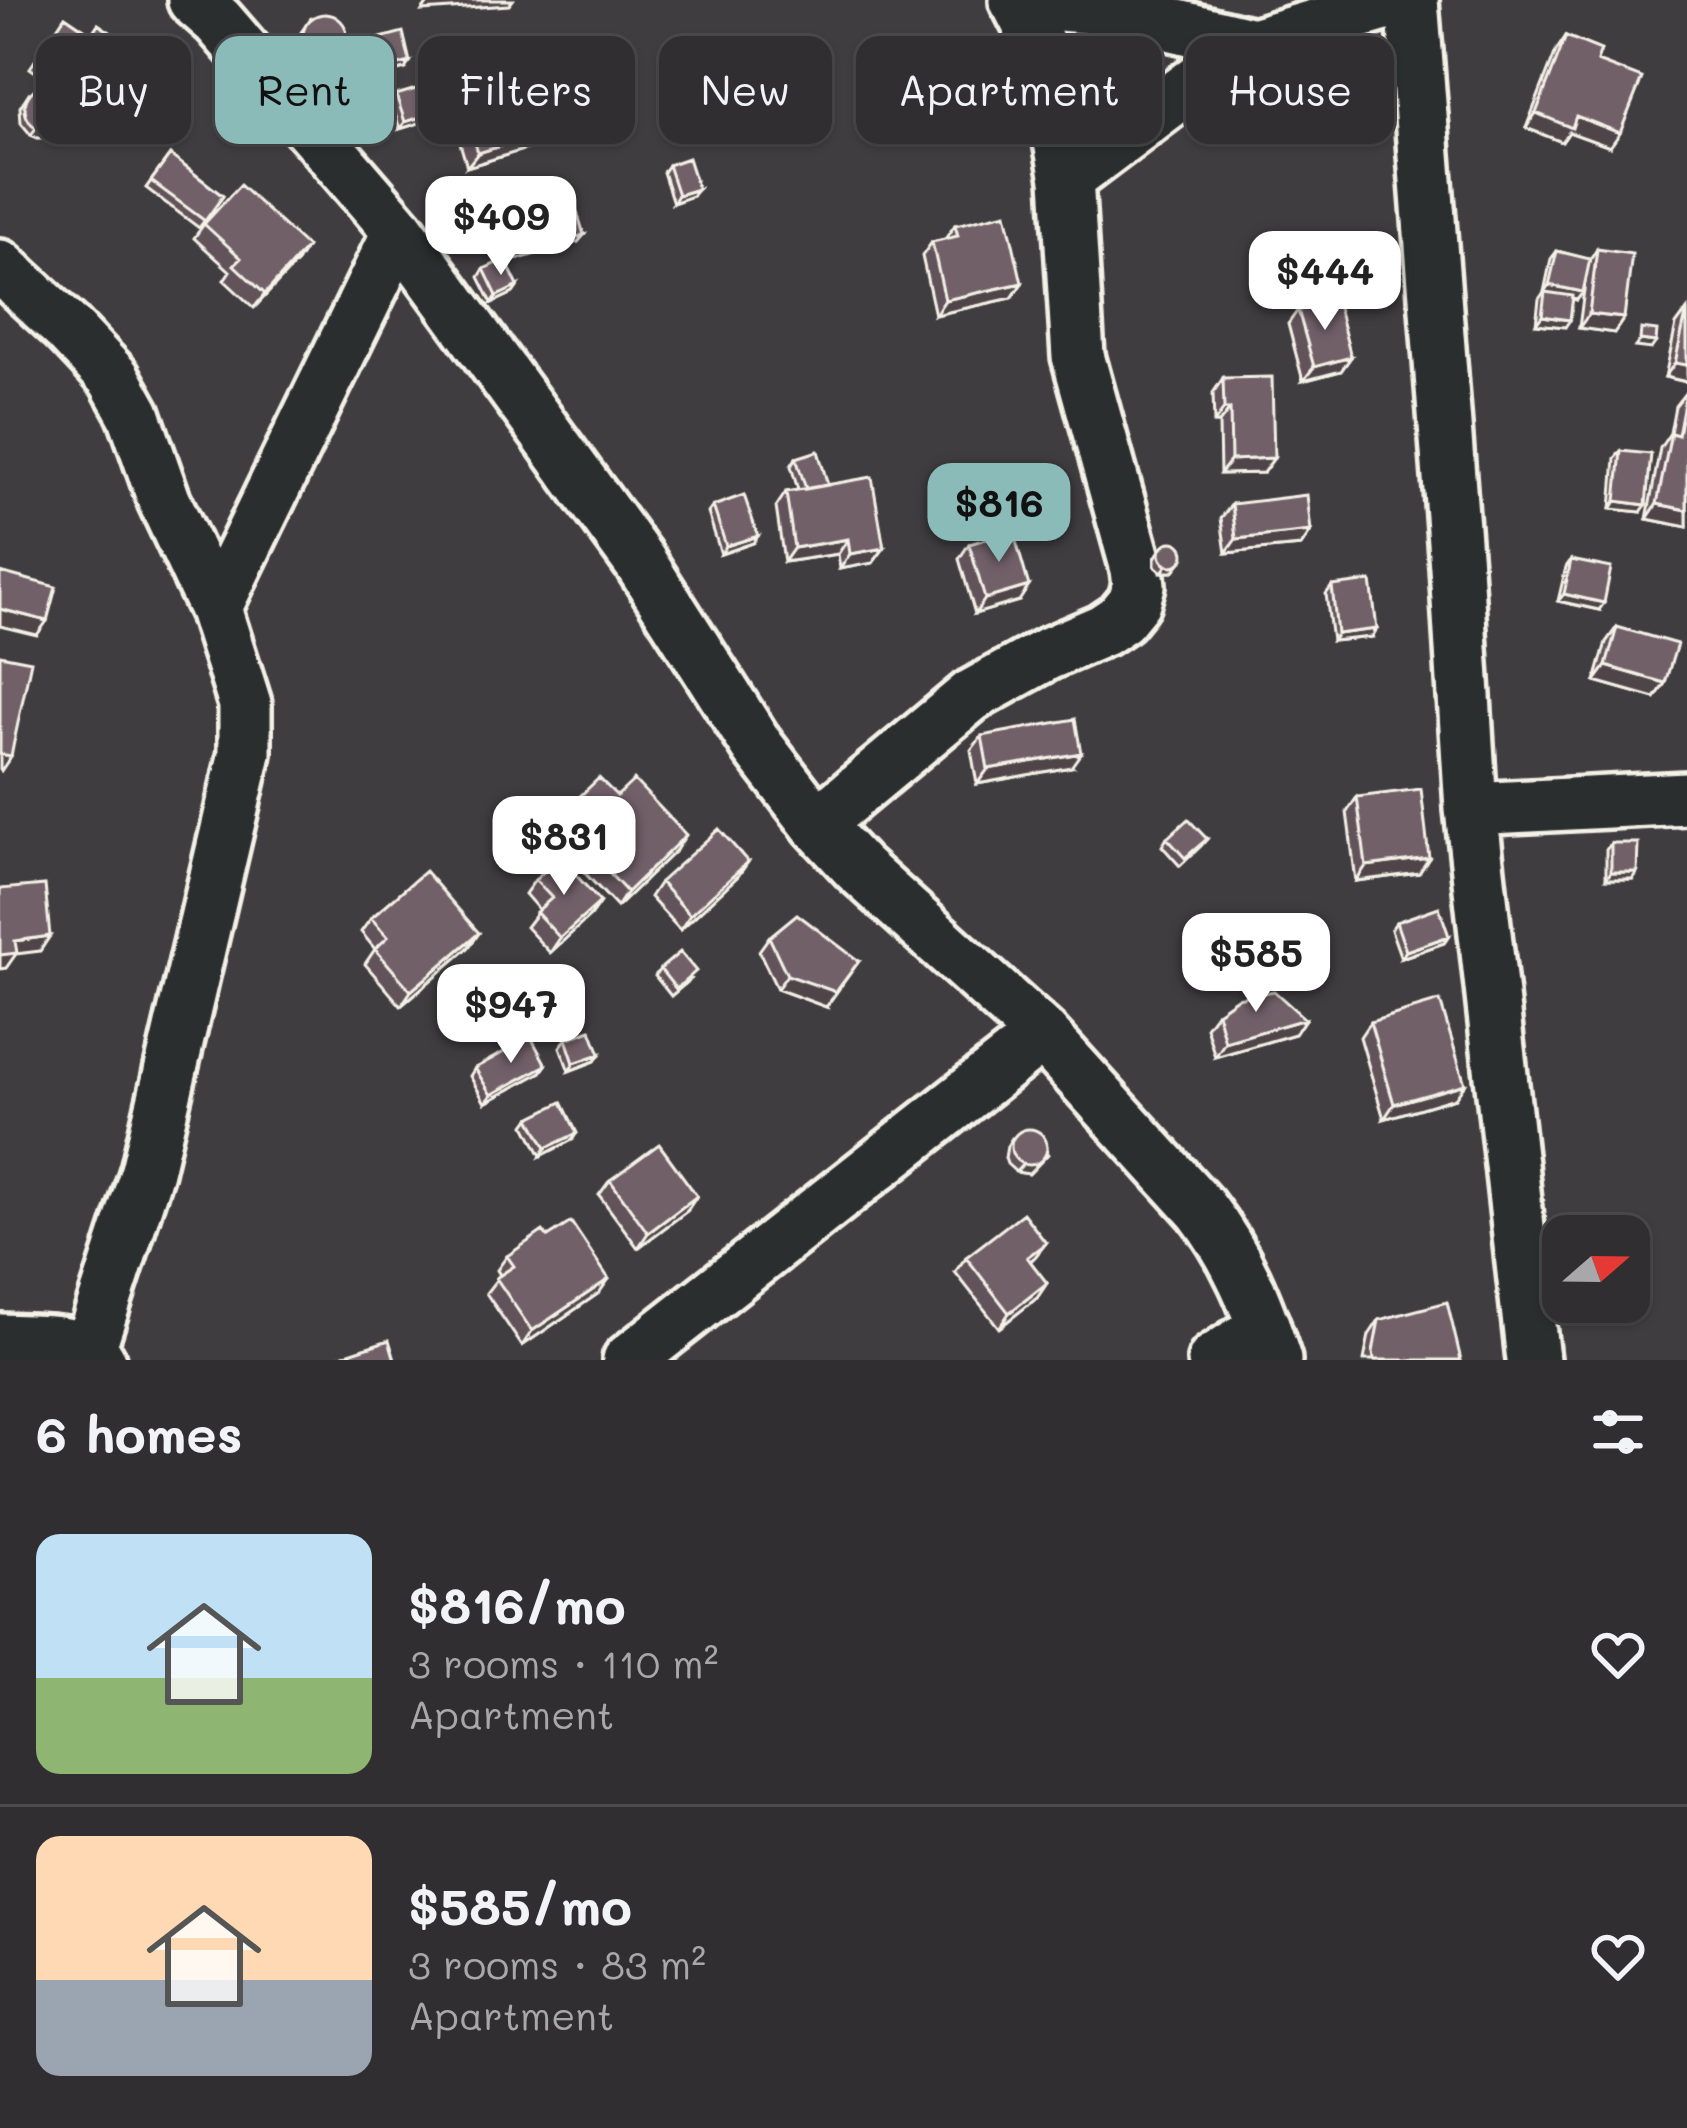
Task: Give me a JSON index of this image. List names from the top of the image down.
{
  "north": "right",
  "page": {
    "chip": [
      "Buy",
      "Rent",
      "Filters",
      "New",
      "Apartment",
      "House"
    ],
    "price": [
      "$409",
      "$444",
      "$816",
      "$831",
      "$585",
      "$947"
    ],
    "heading": "6 homes",
    "list": [
      {
        "name": "$816/mo",
        "note": "3 rooms · 110 m² · Apartment"
      },
      {
        "name": "$585/mo",
        "note": "3 rooms · 83 m² · Apartment"
      }
    ]
  }
}
